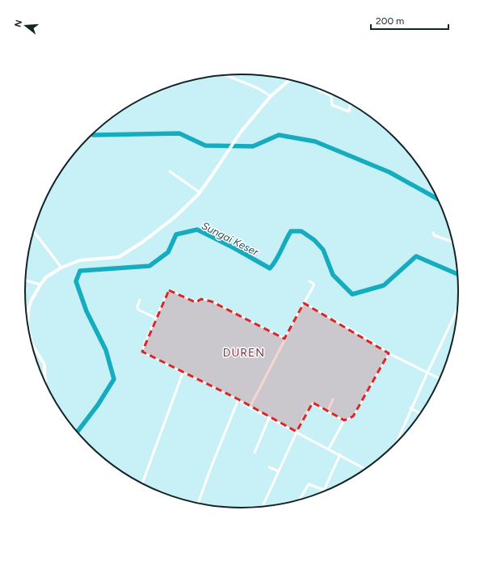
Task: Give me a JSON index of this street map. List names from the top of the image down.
{
  "districts": ["DUREN"],
  "water": ["Sungai Keser"],
  "scale_bar": "200 m",
  "north": "left"
}
